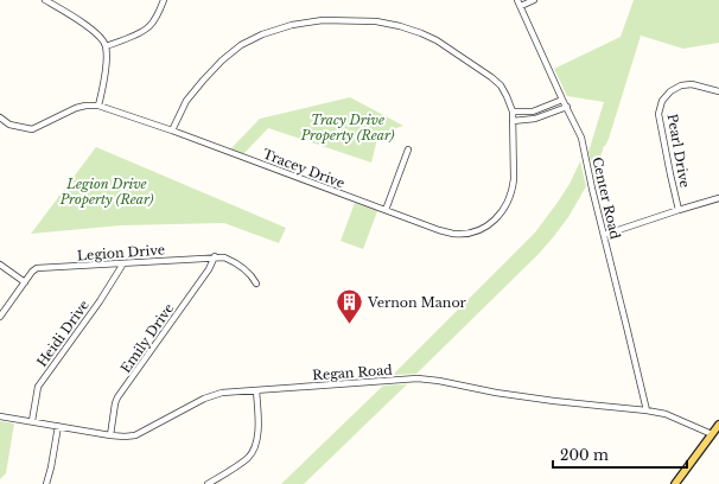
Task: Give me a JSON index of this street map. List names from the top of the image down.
{
  "streets": {
    "street": [
      "Pearl Drive",
      "Tracey Drive",
      "Center Road",
      "Legion Drive",
      "Heidi Drive",
      "Emily Drive",
      "Regan Road"
    ]
  },
  "crossings": [
    ["Pearl Drive", "Center Road"],
    ["Center Road", "Regan Road"],
    ["Legion Drive", "Heidi Drive"],
    ["Legion Drive", "Emily Drive"],
    ["Heidi Drive", "Regan Road"],
    ["Emily Drive", "Regan Road"]
  ],
  "parks": ["Tracy Drive Property (Rear)", "Legion Drive Property (Rear)"],
  "places": {
    "building": ["Vernon Manor"]
  },
  "scale_bar": "200 m"
}
